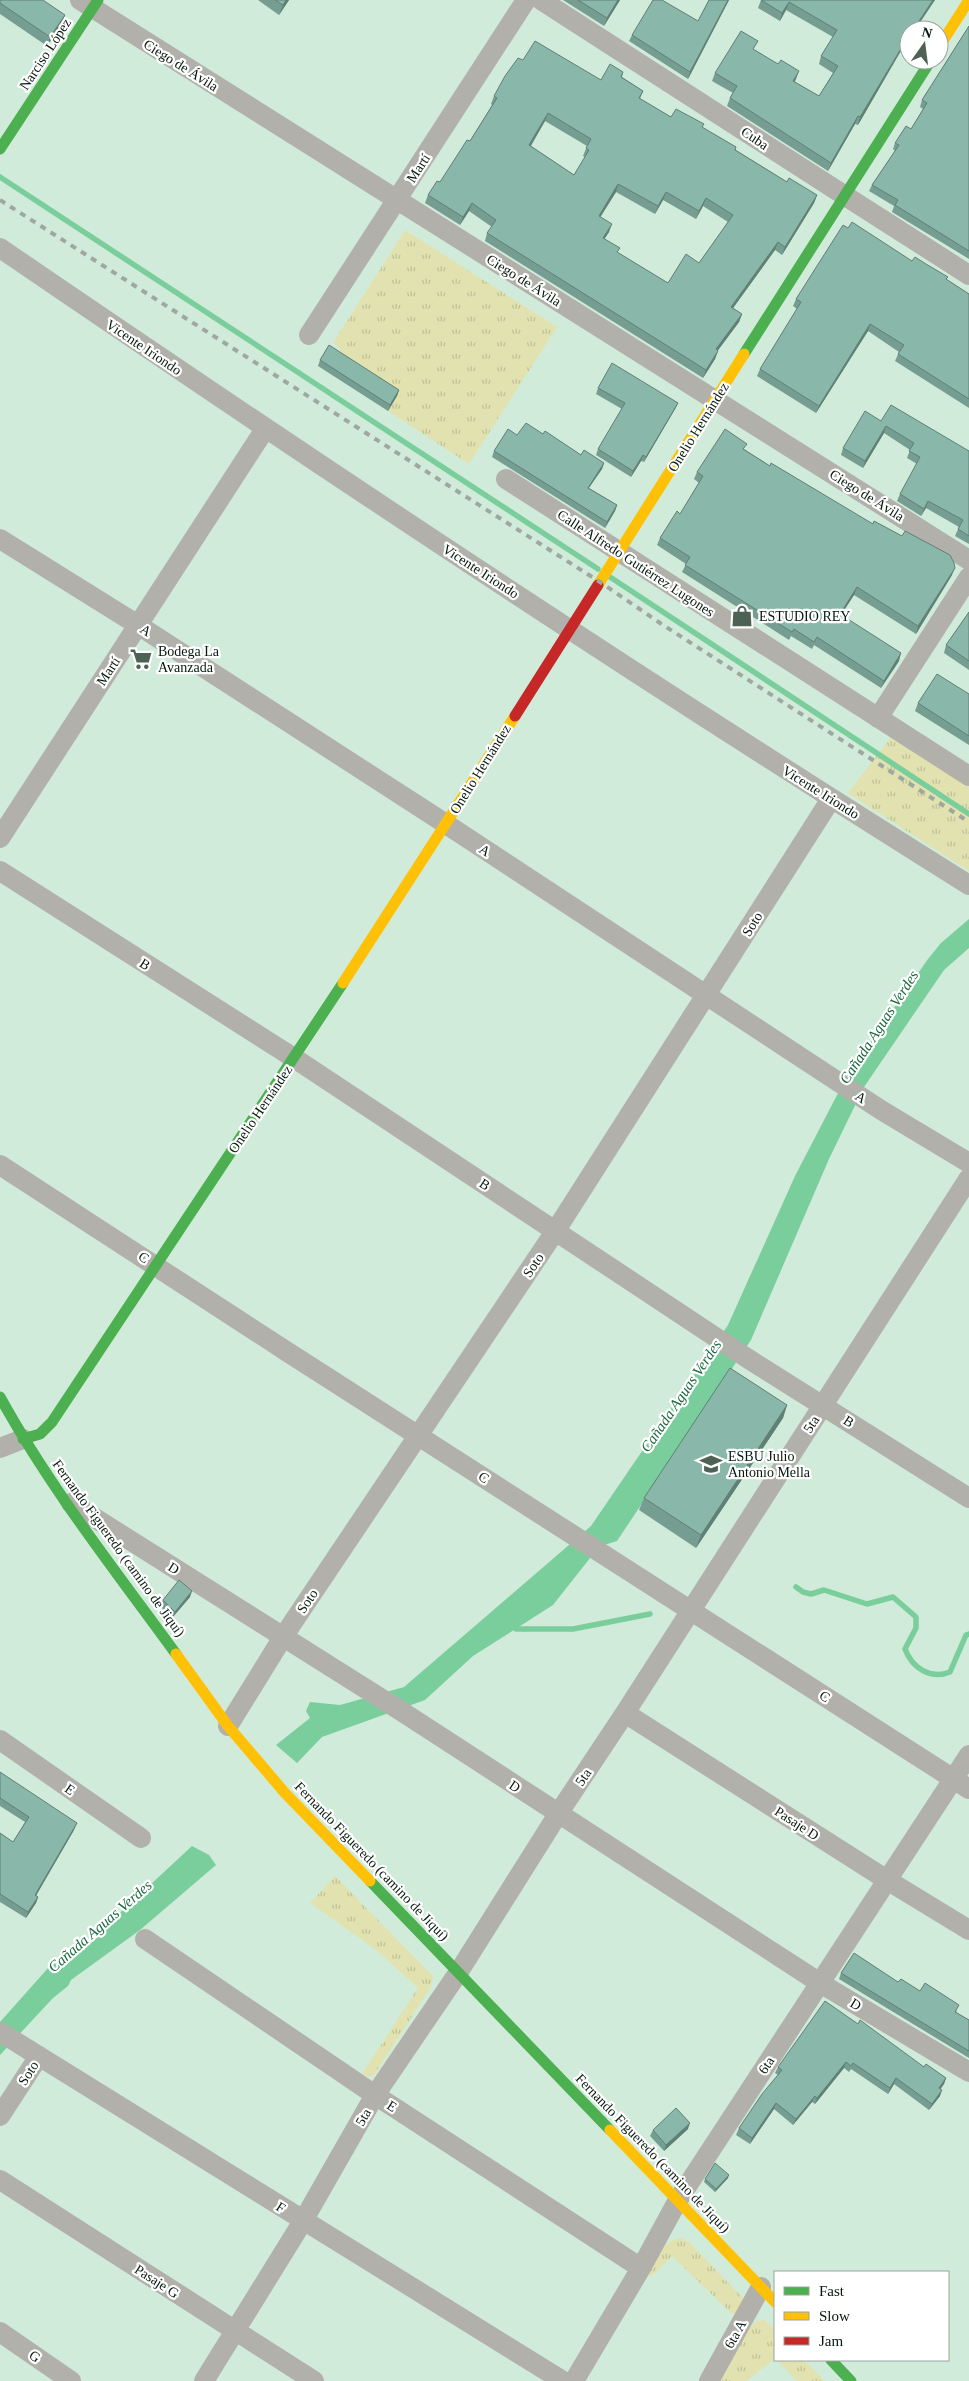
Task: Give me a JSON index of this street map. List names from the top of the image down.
{
  "streets": {
    "street": [
      "Narciso López",
      "Ciego de Ávila",
      "Cuba",
      "Martí",
      "Vicente Iriondo",
      "Onelio Hernández",
      "Calle Alfredo Gutiérrez Lugones",
      "A",
      "Soto",
      "B",
      "C",
      "5ta",
      "Fernando Figueredo (camino de Jiquí)",
      "D",
      "E",
      "Pasaje D",
      "6ta",
      "F",
      "Pasaje G",
      "6ta A",
      "G"
    ]
  },
  "crossings": [
    ["Narciso López", "Ciego de Ávila"],
    ["Ciego de Ávila", "Martí"],
    ["Ciego de Ávila", "Onelio Hernández"],
    ["Cuba", "Onelio Hernández"],
    ["Martí", "Vicente Iriondo"],
    ["Martí", "A"],
    ["Vicente Iriondo", "Onelio Hernández"],
    ["Vicente Iriondo", "Soto"],
    ["Onelio Hernández", "Calle Alfredo Gutiérrez Lugones"],
    ["Onelio Hernández", "A"],
    ["Onelio Hernández", "B"],
    ["Onelio Hernández", "C"],
    ["Onelio Hernández", "Fernando Figueredo (camino de Jiquí)"],
    ["A", "Soto"],
    ["Soto", "B"],
    ["Soto", "C"],
    ["Soto", "Fernando Figueredo (camino de Jiquí)"],
    ["Soto", "D"],
    ["Soto", "F"],
    ["B", "5ta"],
    ["C", "5ta"],
    ["C", "6ta"],
    ["5ta", "Fernando Figueredo (camino de Jiquí)"],
    ["5ta", "D"],
    ["5ta", "E"],
    ["5ta", "Pasaje D"],
    ["5ta", "F"],
    ["5ta", "Pasaje G"],
    ["Fernando Figueredo (camino de Jiquí)", "D"],
    ["Fernando Figueredo (camino de Jiquí)", "6ta"],
    ["Fernando Figueredo (camino de Jiquí)", "6ta A"],
    ["D", "6ta"],
    ["E", "6ta"],
    ["Pasaje D", "6ta"]
  ],
  "water": ["Cañada Aguas Verdes"],
  "places": {
    "shop": ["ESTUDIO REY"],
    "supermarket": ["Bodega La Avanzada"],
    "school or university": ["ESBU Julio Antonio Mella"]
  },
  "legend": ["Fast", "Slow", "Jam"],
  "north": "top"
}
